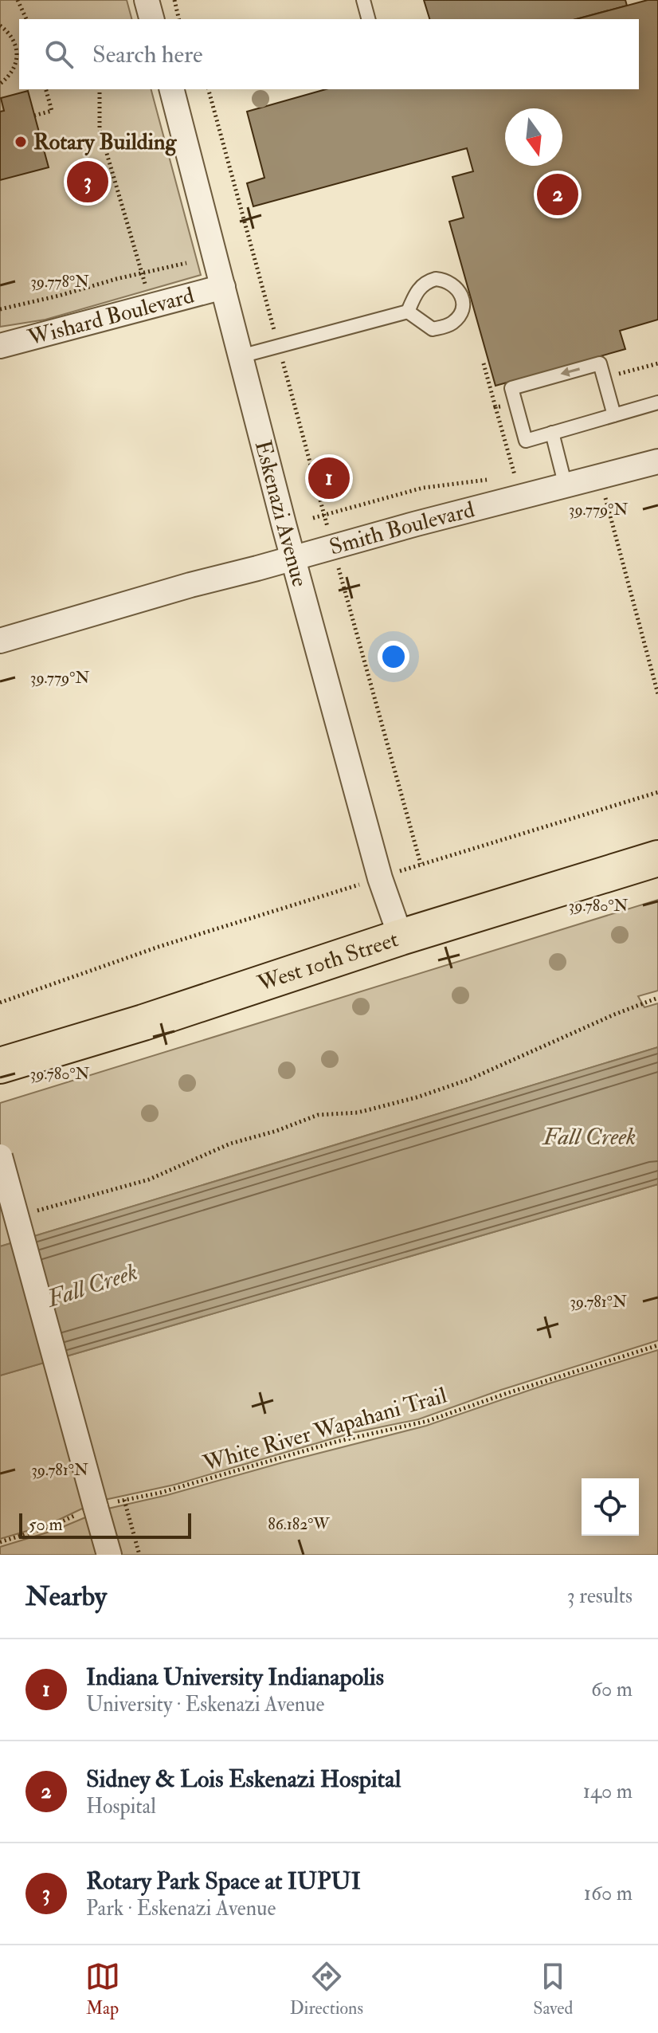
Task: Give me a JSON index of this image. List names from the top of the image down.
{
  "streets": {
    "main road": ["West 10th Street"],
    "street": ["Wishard Boulevard", "Eskenazi Avenue", "Smith Boulevard"],
    "path": ["White River Wapahani Trail"]
  },
  "crossings": [
    ["Wishard Boulevard", "Eskenazi Avenue"],
    ["Eskenazi Avenue", "Smith Boulevard"],
    ["Eskenazi Avenue", "West 10th Street"]
  ],
  "water": ["Fall Creek"],
  "places": ["Rotary Building"],
  "scale_bar": "50 m",
  "north": "bottom",
  "page": {
    "search": "Search here",
    "pins": ["3", "2", "1"],
    "scale": "50 m",
    "heading": ["Nearby", "3 results"],
    "list": [
      {
        "mark": "1",
        "name": "Indiana University Indianapolis",
        "note": "University · Eskenazi Avenue",
        "value": "60 m"
      },
      {
        "mark": "2",
        "name": "Sidney & Lois Eskenazi Hospital",
        "note": "Hospital",
        "value": "140 m"
      },
      {
        "mark": "3",
        "name": "Rotary Park Space at IUPUI",
        "note": "Park · Eskenazi Avenue",
        "value": "160 m"
      }
    ],
    "nav": ["Map", "Directions", "Saved"]
  },
  "coordinates": [
    "39.778°N",
    "39.779°N",
    "39.780°N",
    "39.781°N",
    "86.182°W"
  ]
}
